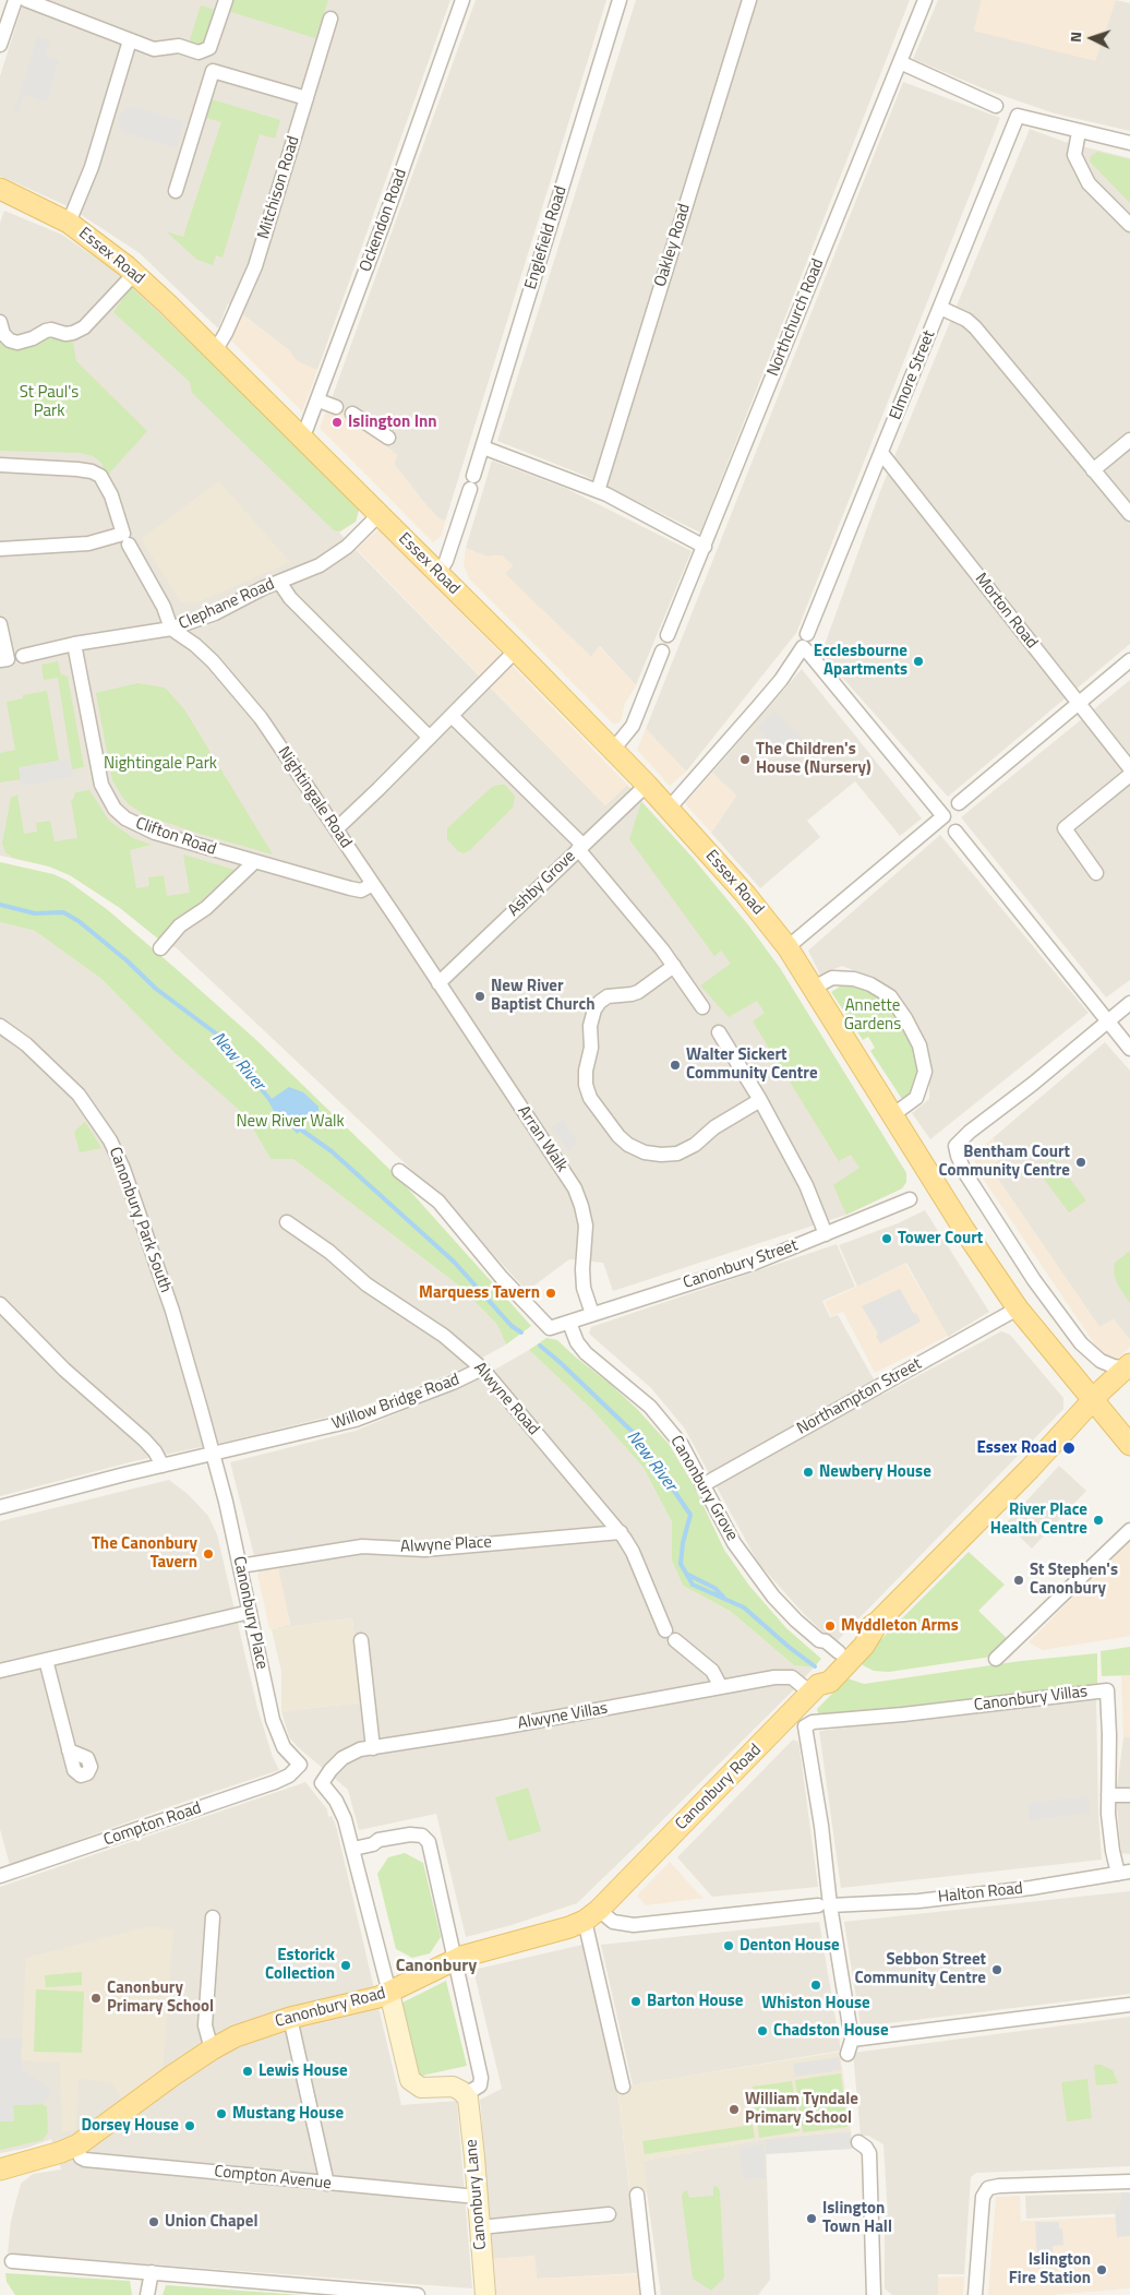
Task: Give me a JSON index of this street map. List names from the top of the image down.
{
  "streets": {
    "main road": ["Essex Road", "Canonbury Road"],
    "street": [
      "Mitchison Road",
      "Ockendon Road",
      "Englefield Road",
      "Oakley Road",
      "Northchurch Road",
      "Elmore Street",
      "Clephane Road",
      "Morton Road",
      "Nightingale Road",
      "Clifton Road",
      "Ashby Grove",
      "Arran Walk",
      "Canonbury Park South",
      "Canonbury Street",
      "Northampton Street",
      "Alwyne Road",
      "Willow Bridge Road",
      "Canonbury Grove",
      "Alwyne Place",
      "Canonbury Place",
      "Canonbury Villas",
      "Alwyne Villas",
      "Compton Road",
      "Halton Road",
      "Compton Avenue",
      "Canonbury Lane"
    ]
  },
  "crossings": [
    ["Mitchison Road", "Essex Road"],
    ["Ockendon Road", "Essex Road"],
    ["Englefield Road", "Essex Road"],
    ["Essex Road", "Clephane Road"],
    ["Essex Road", "Ashby Grove"],
    ["Essex Road", "Northampton Street"],
    ["Essex Road", "Canonbury Road"],
    ["Elmore Street", "Morton Road"],
    ["Clephane Road", "Nightingale Road"],
    ["Clephane Road", "Clifton Road"],
    ["Nightingale Road", "Clifton Road"],
    ["Nightingale Road", "Ashby Grove"],
    ["Nightingale Road", "Arran Walk"],
    ["Ashby Grove", "Arran Walk"],
    ["Arran Walk", "Canonbury Street"],
    ["Canonbury Park South", "Willow Bridge Road"],
    ["Canonbury Park South", "Canonbury Place"],
    ["Canonbury Street", "Canonbury Grove"],
    ["Northampton Street", "Canonbury Grove"],
    ["Alwyne Road", "Willow Bridge Road"],
    ["Alwyne Road", "Alwyne Place"],
    ["Alwyne Road", "Alwyne Villas"],
    ["Willow Bridge Road", "Canonbury Place"],
    ["Canonbury Grove", "Canonbury Road"],
    ["Alwyne Place", "Canonbury Place"],
    ["Canonbury Place", "Compton Road"],
    ["Canonbury Villas", "Halton Road"],
    ["Alwyne Villas", "Canonbury Road"],
    ["Canonbury Road", "Halton Road"],
    ["Canonbury Road", "Compton Avenue"],
    ["Compton Avenue", "Canonbury Lane"]
  ],
  "districts": ["Canonbury"],
  "water": ["New River"],
  "parks": [
    "St Paul's Park",
    "Nightingale Park",
    "Annette Gardens",
    "New River Walk"
  ],
  "places": [
    "Islington Inn",
    "Ecclesbourne Apartments",
    "The Children's House (Nursery)",
    "New River Baptist Church",
    "Walter Sickert Community Centre",
    "Bentham Court Community Centre",
    "Tower Court",
    "Marquess Tavern",
    "Essex Road",
    "Newbery House",
    "River Place Health Centre",
    "The Canonbury Tavern",
    "St Stephen's Canonbury",
    "Myddleton Arms",
    "Denton House",
    "Estorick Collection",
    "Sebbon Street Community Centre",
    "Whiston House",
    "Canonbury Primary School",
    "Barton House",
    "Chadston House",
    "Lewis House",
    "William Tyndale Primary School",
    "Mustang House",
    "Dorsey House",
    "Islington Town Hall",
    "Union Chapel",
    "Islington Fire Station"
  ],
  "north": "left"
}
